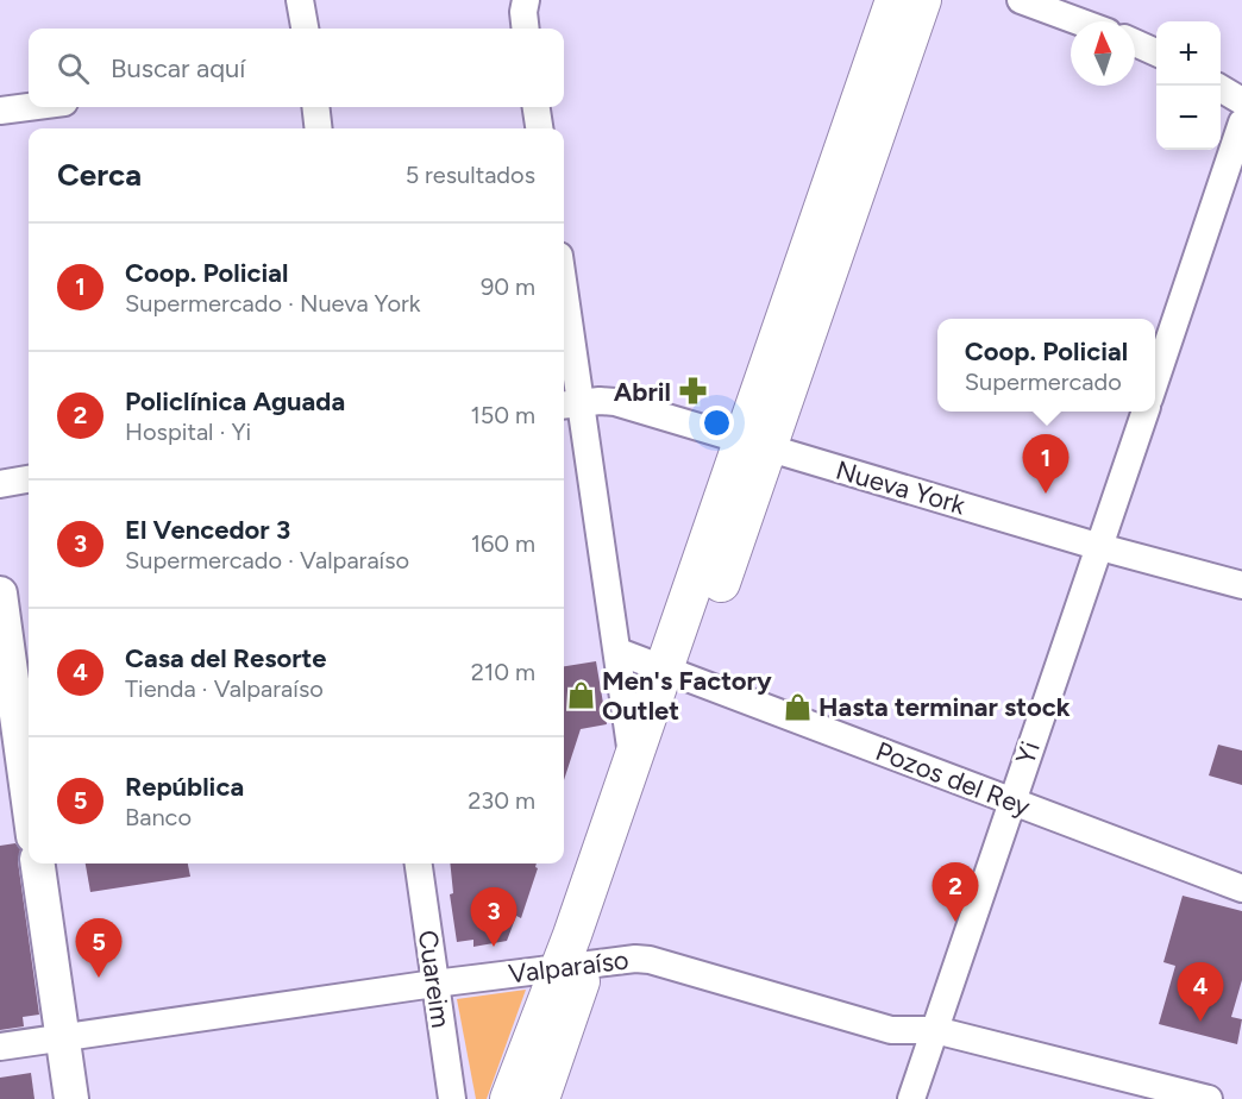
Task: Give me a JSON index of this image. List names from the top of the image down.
{
  "streets": {
    "street": [
      "Nueva York",
      "Yi",
      "Pozos del Rey",
      "Valparaíso",
      "Cuareim"
    ]
  },
  "crossings": [
    ["Nueva York", "Yi"],
    ["Yi", "Pozos del Rey"],
    ["Yi", "Valparaíso"],
    ["Valparaíso", "Cuareim"]
  ],
  "places": {
    "pharmacy": ["Abril"],
    "shop": ["Men's Factory Outlet", "Hasta terminar stock"]
  },
  "north": "top",
  "page": {
    "map_buttons": ["+", "−"],
    "search": "Buscar aquí",
    "heading": ["Cerca", "5 resultados"],
    "list": [
      {
        "mark": "1",
        "name": "Coop. Policial",
        "note": "Supermercado · Nueva York",
        "value": "90 m"
      },
      {
        "mark": "2",
        "name": "Policlínica Aguada",
        "note": "Hospital · Yi",
        "value": "150 m"
      },
      {
        "mark": "3",
        "name": "El Vencedor 3",
        "note": "Supermercado · Valparaíso",
        "value": "160 m"
      },
      {
        "mark": "4",
        "name": "Casa del Resorte",
        "note": "Tienda · Valparaíso",
        "value": "210 m"
      },
      {
        "mark": "5",
        "name": "República",
        "note": "Banco",
        "value": "230 m"
      }
    ],
    "popup": ["Coop. Policial", "Supermercado"],
    "pins": [
      "1",
      "2",
      "3",
      "5",
      "4"
    ]
  }
}
